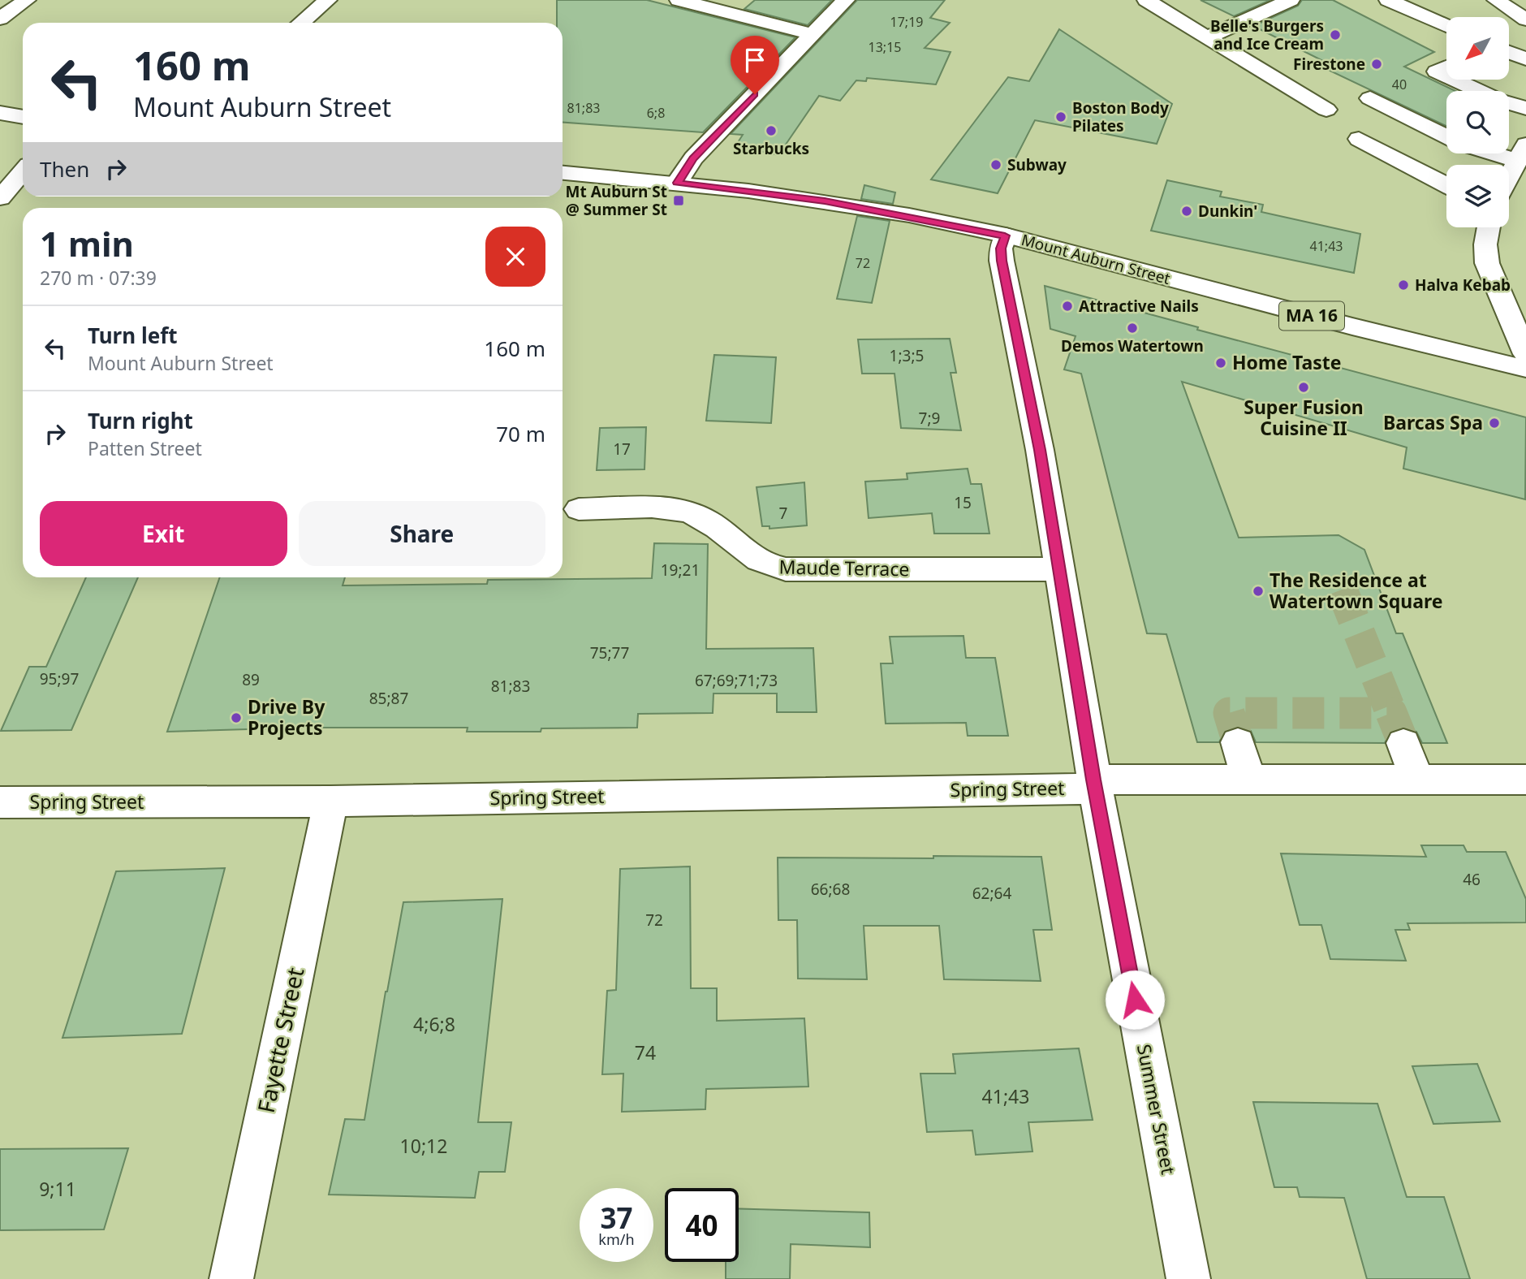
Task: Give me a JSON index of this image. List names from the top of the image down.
{
  "streets": {
    "street": [
      "Mount Auburn Street",
      "MA 16",
      "Maude Terrace",
      "Spring Street",
      "Fayette Street",
      "Summer Street"
    ]
  },
  "crossings": [
    ["Mount Auburn Street", "Summer Street"],
    ["Maude Terrace", "Summer Street"],
    ["Spring Street", "Fayette Street"],
    ["Spring Street", "Summer Street"]
  ],
  "places": {
    "other": [
      "Belle's Burgers and Ice Cream",
      "Firestone",
      "Boston Body Pilates",
      "Starbucks",
      "Subway",
      "Dunkin'",
      "Halva Kebab",
      "Attractive Nails",
      "Demos Watertown",
      "Home Taste",
      "Super Fusion Cuisine II",
      "Barcas Spa",
      "The Residence at Watertown Square",
      "Drive By Projects"
    ],
    "transit": ["Mt Auburn St @ Summer St"]
  },
  "house_numbers": [
    "17;19",
    "13;15",
    "40",
    "81;83",
    "6;8",
    "41;43",
    "72",
    "1;3;5",
    "7;9",
    "17",
    "15",
    "7",
    "19;21",
    "75;77",
    "95;97",
    "89",
    "67;69;71;73",
    "81;83",
    "85;87",
    "46",
    "66;68",
    "62;64",
    "72",
    "4;6;8",
    "74",
    "41;43",
    "10;12",
    "9;11"
  ],
  "north": "bottom left",
  "page": {
    "turn": ["160 m", "Mount Auburn Street"],
    "then": "Then",
    "heading": ["1 min", "270 m · 07:39"],
    "list": [
      {
        "name": "Turn left",
        "note": "Mount Auburn Street",
        "value": "160 m"
      },
      {
        "name": "Turn right",
        "note": "Patten Street",
        "value": "70 m"
      }
    ],
    "buttons": ["Exit", "Share"],
    "speed": "37 km/h",
    "limit": "40"
  }
}
